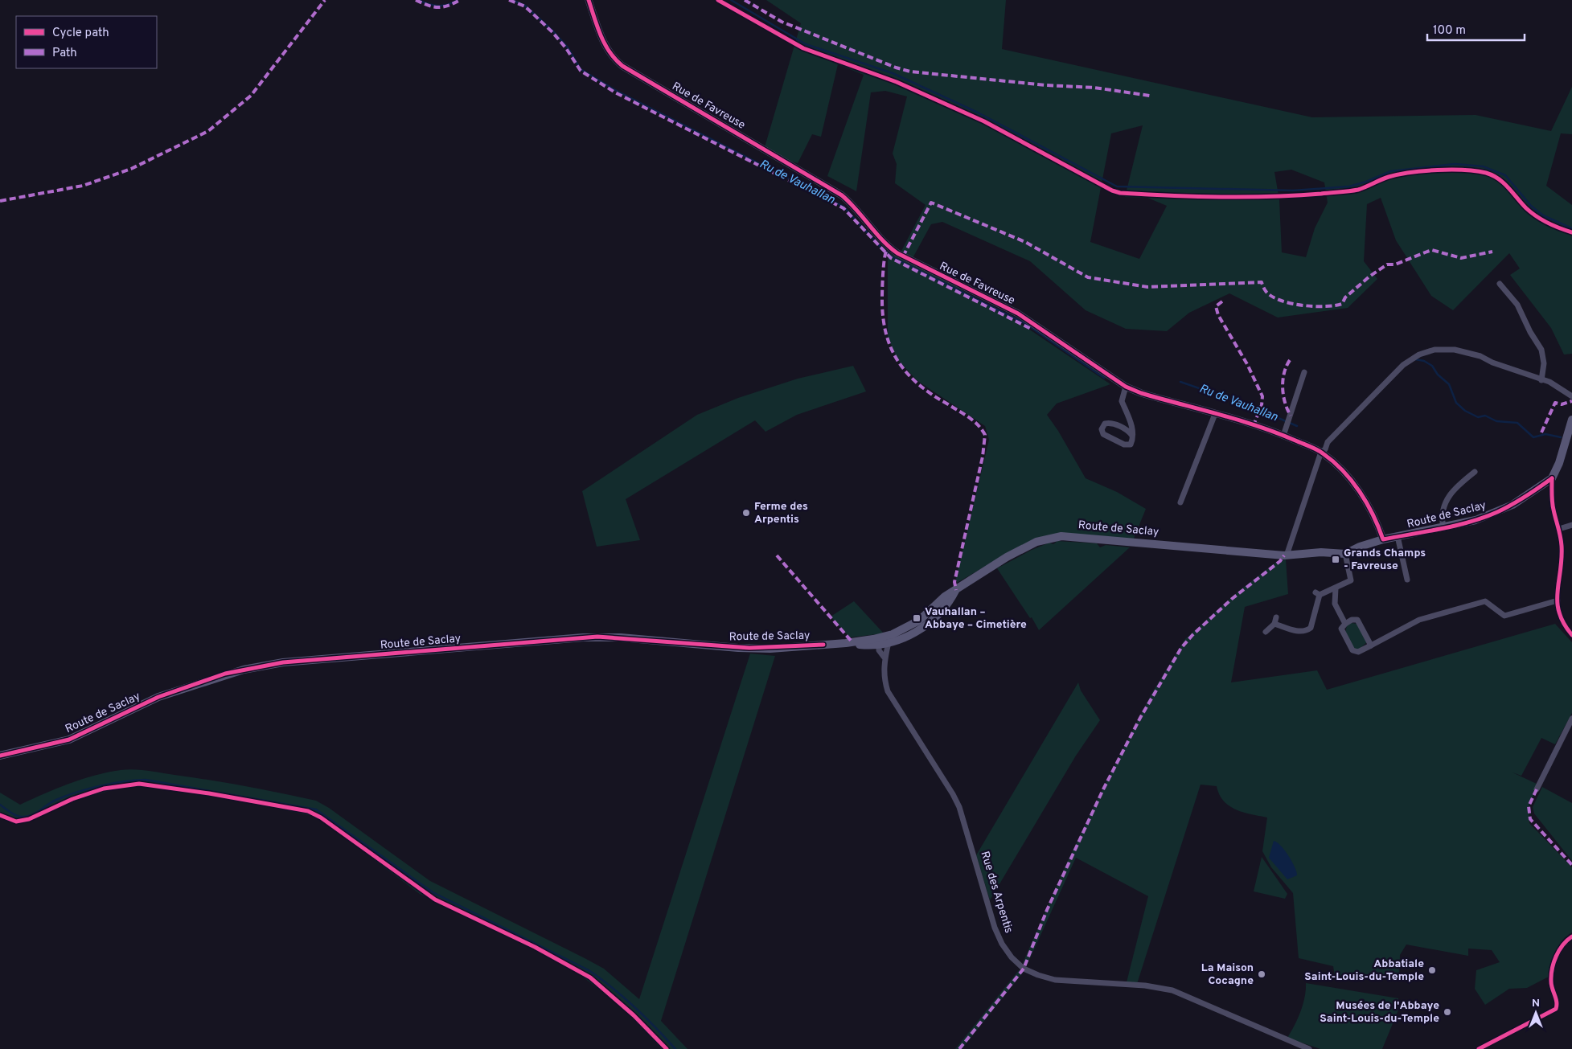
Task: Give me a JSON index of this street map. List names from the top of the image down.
{
  "streets": {
    "main road": ["Route de Saclay"],
    "street": ["Rue de Favreuse", "Rue des Arpentis"]
  },
  "crossings": [
    ["Rue de Favreuse", "Route de Saclay"],
    ["Route de Saclay", "Rue des Arpentis"]
  ],
  "water": ["Ru de Vauhallan"],
  "places": {
    "other": [
      "Ferme des Arpentis",
      "Abbatiale Saint-Louis-du-Temple",
      "La Maison Cocagne",
      "Musées de l'Abbaye Saint-Louis-du-Temple"
    ],
    "transit": ["Grands Champs - Favreuse", "Vauhallan – Abbaye – Cimetière"]
  },
  "legend": ["Cycle path", "Path"],
  "scale_bar": "100 m",
  "north": "top"
}
